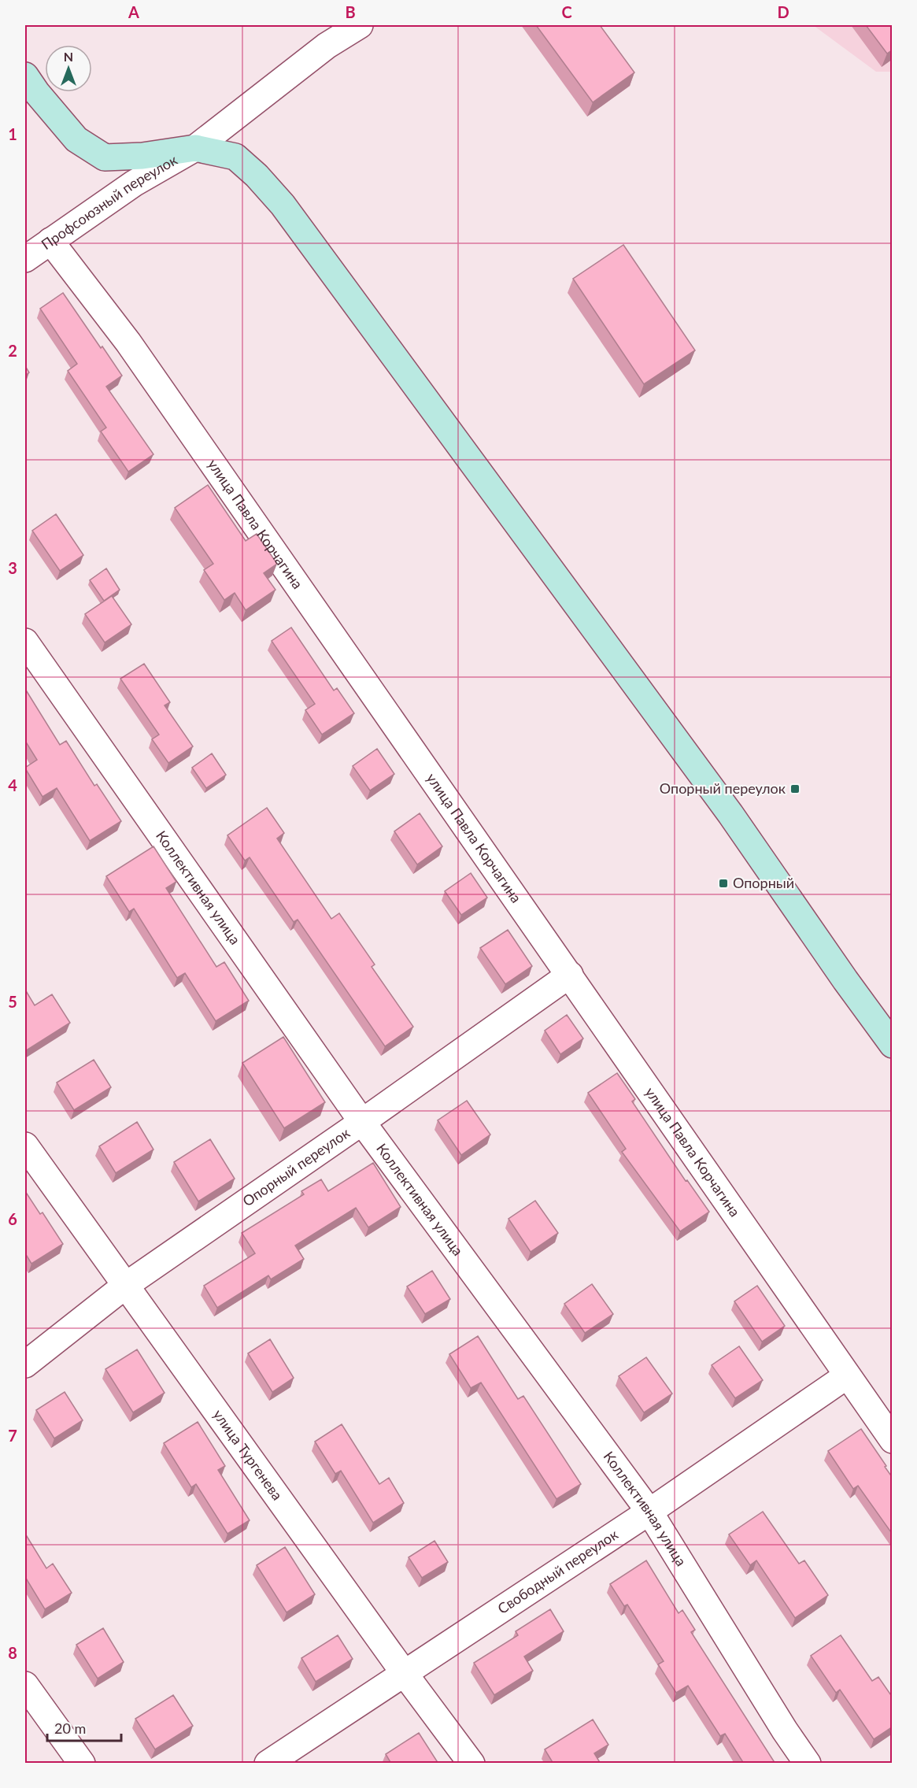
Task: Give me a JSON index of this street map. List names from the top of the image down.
{
  "streets": {
    "street": [
      "Профсоюзный переулок",
      "улица Павла Корчагина",
      "Коллективная улица",
      "Опорный переулок",
      "улица Тургенева",
      "Свободный переулок"
    ]
  },
  "crossings": [
    ["Профсоюзный переулок", "улица Павла Корчагина"],
    ["улица Павла Корчагина", "Опорный переулок"],
    ["улица Павла Корчагина", "Свободный переулок"],
    ["Коллективная улица", "Опорный переулок"],
    ["Коллективная улица", "Свободный переулок"],
    ["Опорный переулок", "улица Тургенева"],
    ["улица Тургенева", "Свободный переулок"]
  ],
  "places": {
    "transit": ["Опорный переулок", "Опорный"]
  },
  "scale_bar": "20 m",
  "north": "top",
  "grid": {
    "columns": [
      "A",
      "B",
      "C",
      "D"
    ],
    "rows": [
      "1",
      "2",
      "3",
      "4",
      "5",
      "6",
      "7",
      "8"
    ]
  }
}
